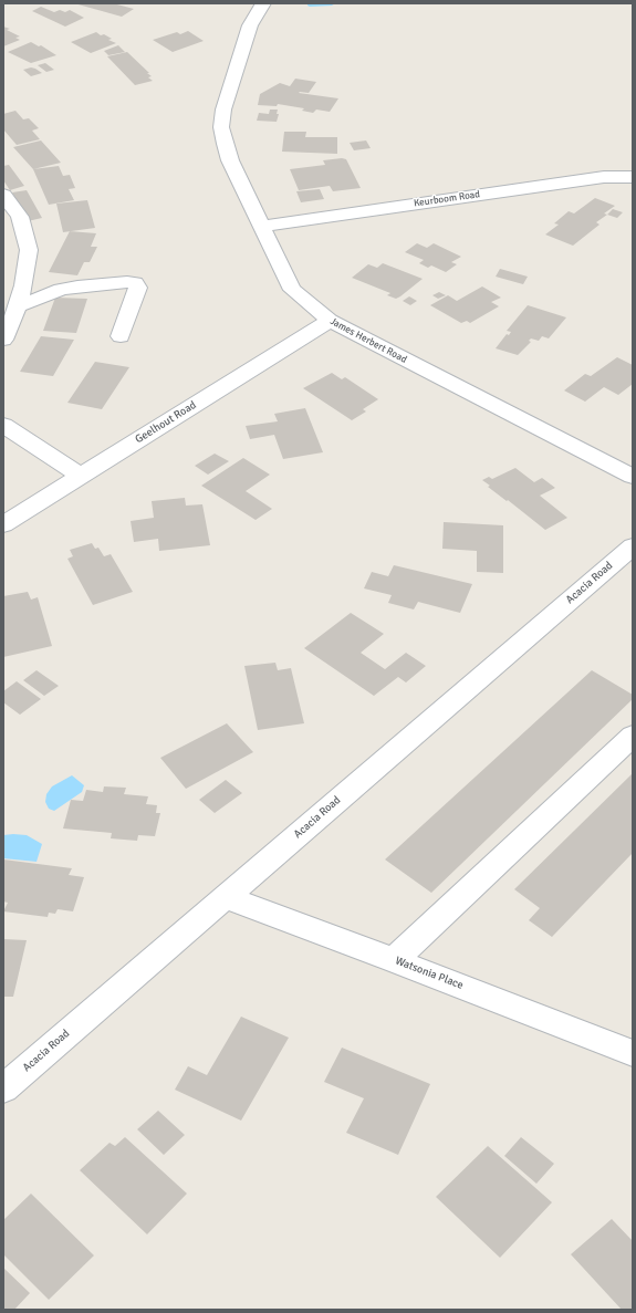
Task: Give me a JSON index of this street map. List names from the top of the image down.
{
  "streets": {
    "street": [
      "Keurboom Road",
      "James Herbert Road",
      "Geelhout Road",
      "Acacia Road",
      "Watsonia Place"
    ]
  },
  "crossings": [
    ["Keurboom Road", "James Herbert Road"],
    ["James Herbert Road", "Geelhout Road"],
    ["Acacia Road", "Watsonia Place"]
  ]
}
